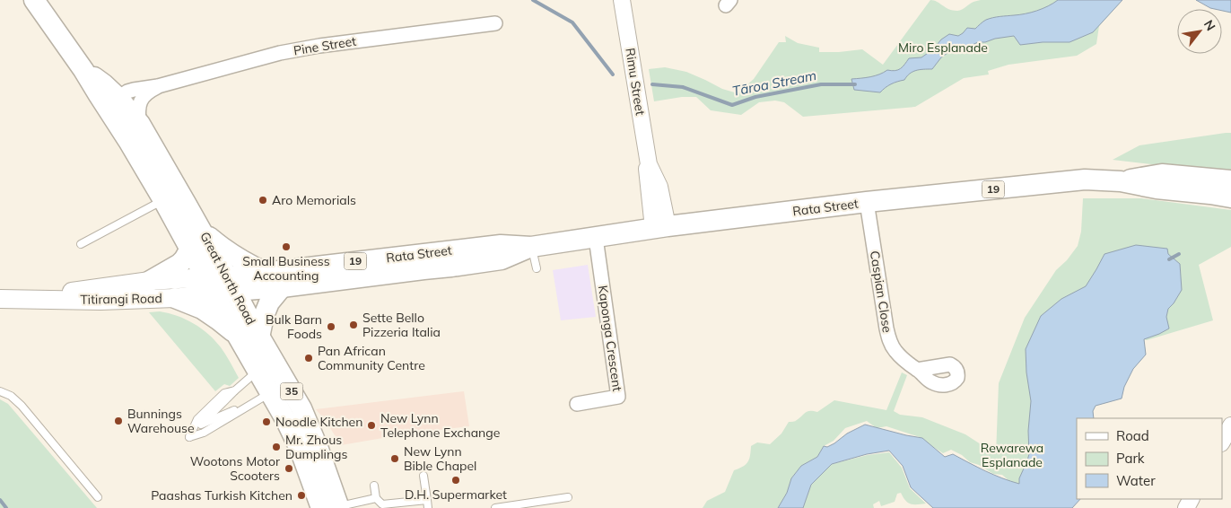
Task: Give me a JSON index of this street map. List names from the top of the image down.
{
  "streets": {
    "main road": [
      "19",
      "Rata Street",
      "Great North Road",
      "Titirangi Road",
      "35"
    ],
    "street": [
      "Pine Street",
      "Rimu Street",
      "Caspian Close",
      "Kaponga Crescent"
    ]
  },
  "crossings": [
    ["Pine Street", "Great North Road"],
    ["Rimu Street", "Rata Street"],
    ["19", "Rata Street"],
    ["19", "Great North Road"],
    ["19", "Titirangi Road"],
    ["Rata Street", "Great North Road"],
    ["Rata Street", "Caspian Close"],
    ["Rata Street", "Kaponga Crescent"],
    ["Great North Road", "Titirangi Road"]
  ],
  "water": ["Tāroa Stream"],
  "parks": ["Miro Esplanade", "Rewarewa Esplanade"],
  "places": [
    "Aro Memorials",
    "Small Business Accounting",
    "Sette Bello Pizzeria Italia",
    "Bulk Barn Foods",
    "Pan African Community Centre",
    "Bunnings Warehouse",
    "Noodle Kitchen",
    "New Lynn Telephone Exchange",
    "Mr. Zhous Dumplings",
    "New Lynn Bible Chapel",
    "Wootons Motor Scooters",
    "D.H. Supermarket",
    "Paashas Turkish Kitchen"
  ],
  "legend": ["Road", "Park", "Water"],
  "north": "top right"
}
